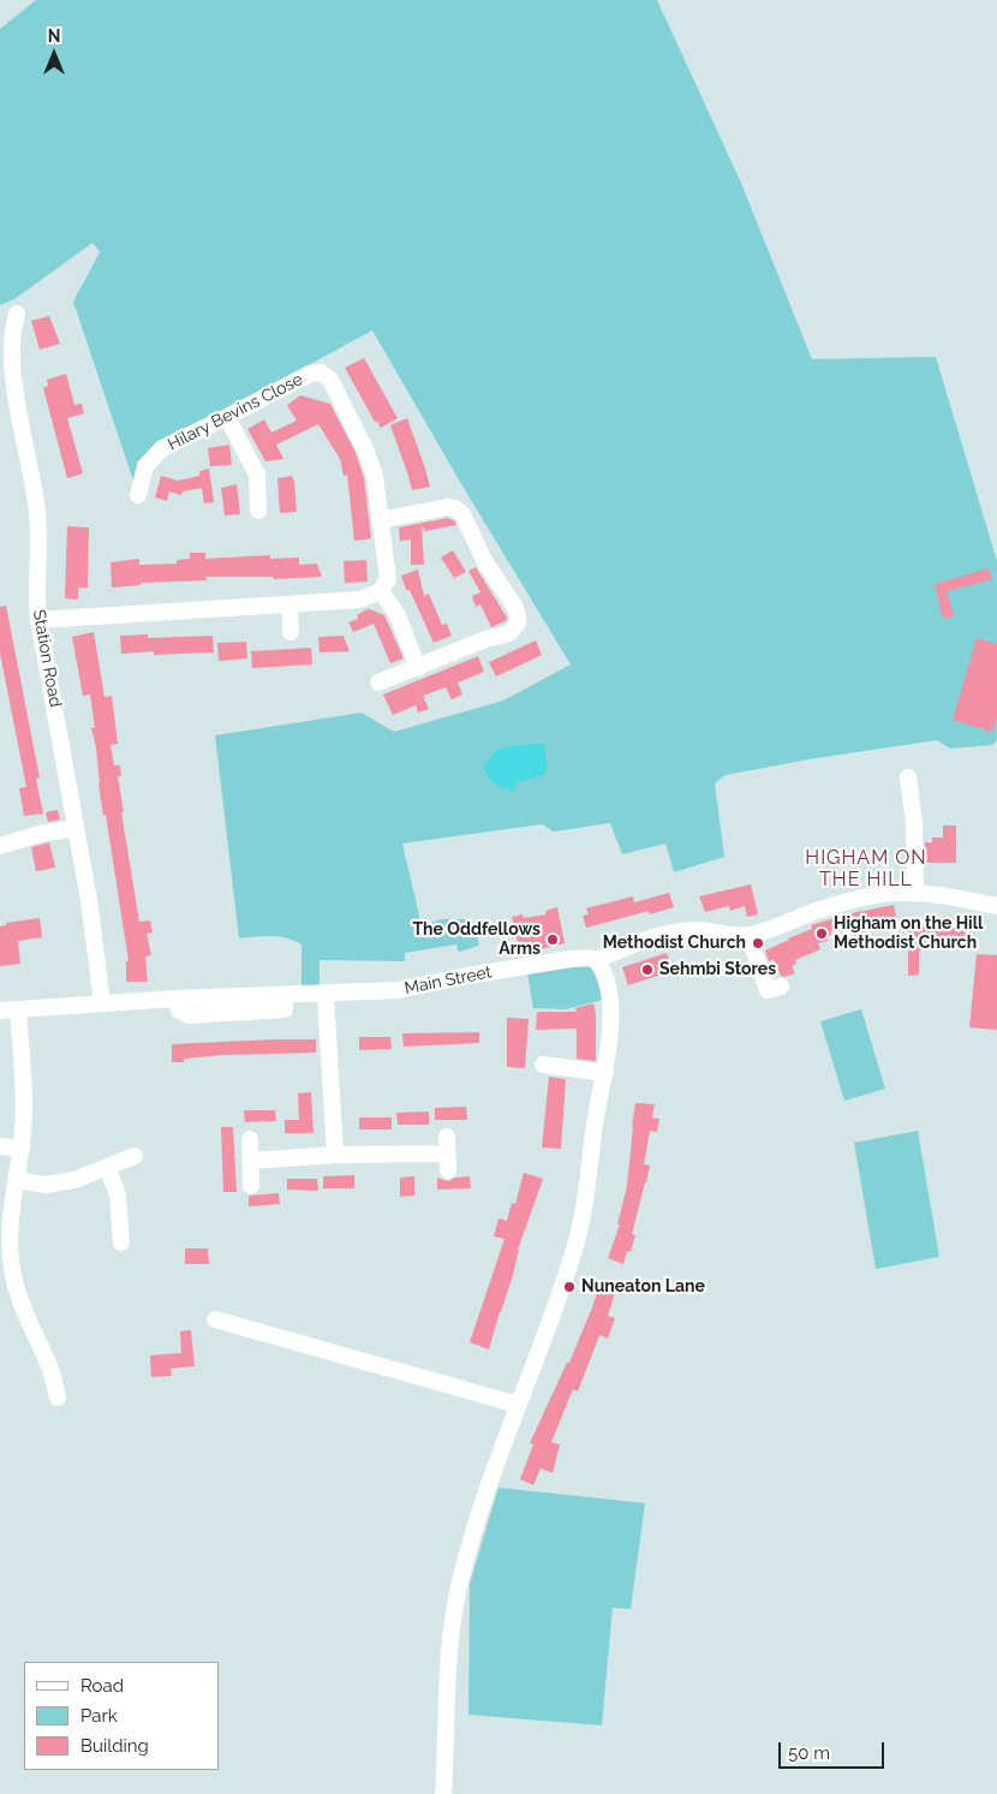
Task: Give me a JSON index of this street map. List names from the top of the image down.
{
  "streets": {
    "street": ["Hilary Bevins Close", "Station Road", "Main Street"]
  },
  "crossings": [
    ["Station Road", "Main Street"]
  ],
  "districts": ["HIGHAM ON THE HILL"],
  "places": [
    "Higham on the Hill Methodist Church",
    "The Oddfellows Arms",
    "Methodist Church",
    "Sehmbi Stores",
    "Nuneaton Lane"
  ],
  "legend": ["Road", "Park", "Building"],
  "scale_bar": "50 m",
  "north": "top"
}
